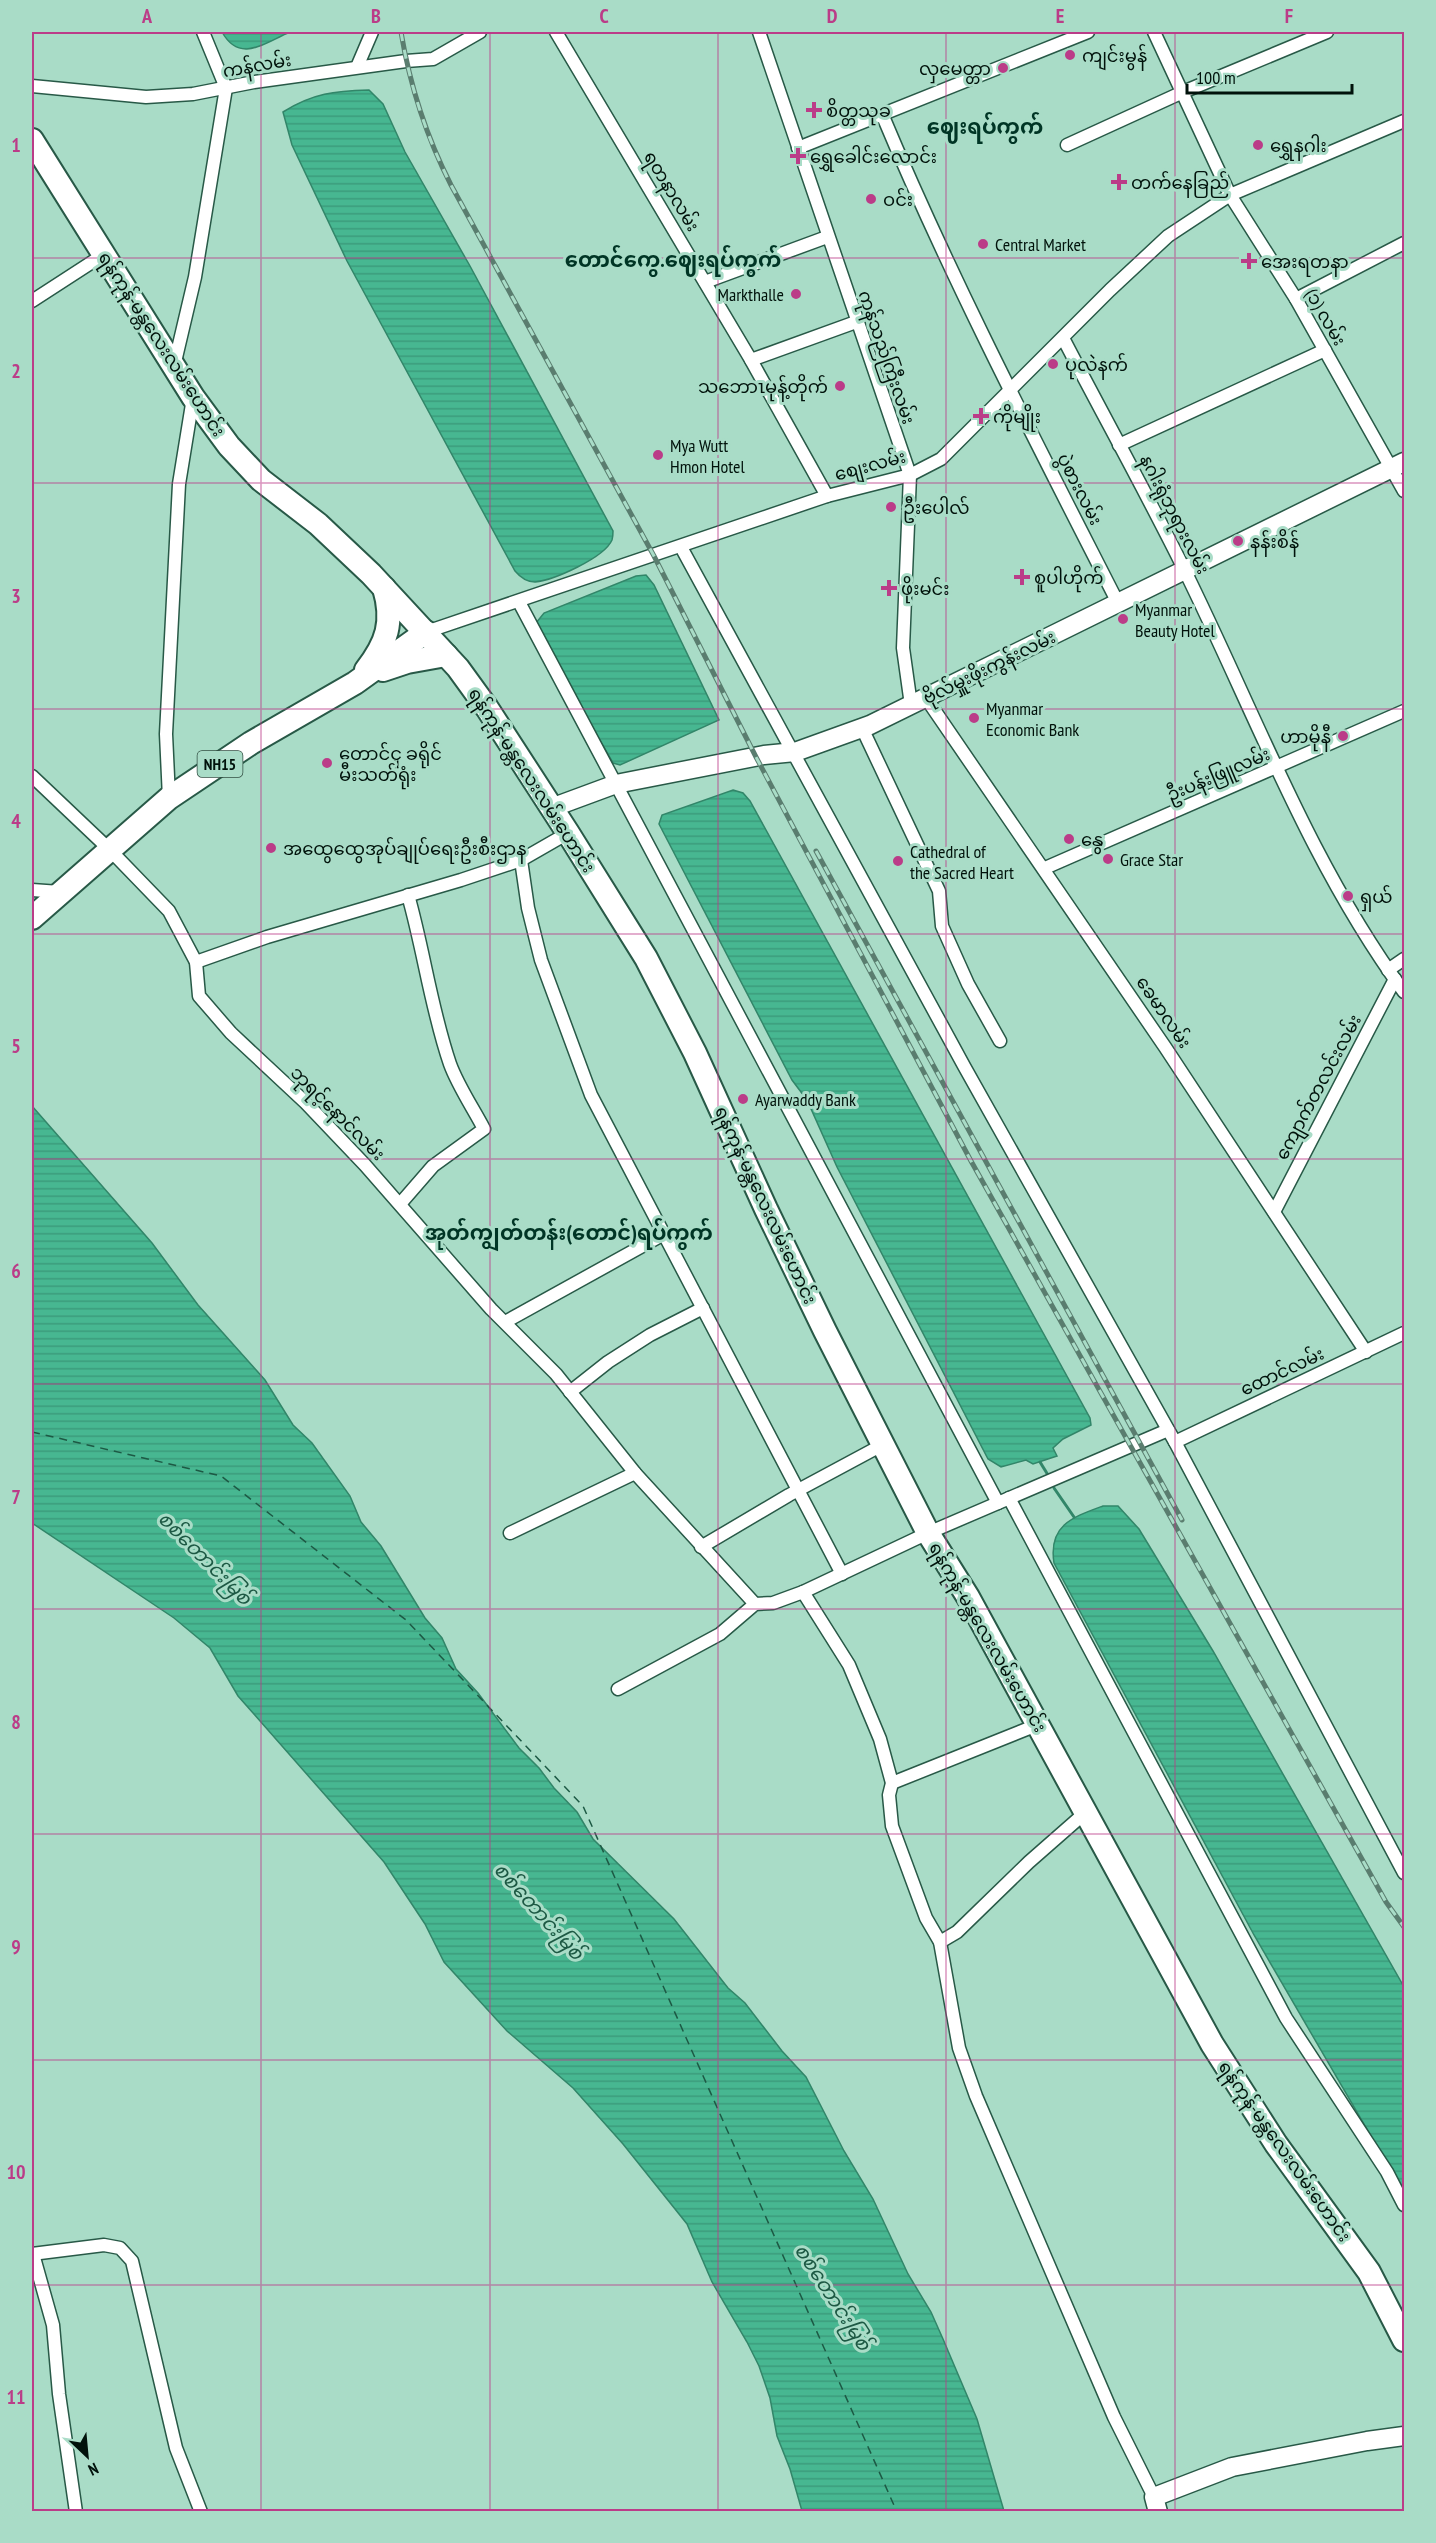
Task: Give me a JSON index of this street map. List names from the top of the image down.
{
  "streets": {
    "highway": ["ရန်ကုန်-မန္တလေးလမ်းဟောင်း", "NH15"],
    "street": [
      "ကန်လမ်း",
      "ရတနာလမ်း",
      "(၁) လမ်း",
      "ကုန်သည်ကြီးလမ်း",
      "စျေးလမ်း",
      "ပွဲစားလမ်း",
      "နဂါးရုံဘုရားလမ်း",
      "ဗိုလ်မှူးဖိုးကွန်းလမ်း",
      "ဦးပန်းဖြူလမ်း",
      "ခေမာလမ်း",
      "ကျောက်တလင်းလမ်း",
      "ဘုရင့်နောင်လမ်း",
      "ထောင်လမ်း"
    ]
  },
  "crossings": [
    ["ရတနာလမ်း", "စျေးလမ်း"],
    ["(၁) လမ်း", "စျေးလမ်း"],
    ["(၁) လမ်း", "ဗိုလ်မှူးဖိုးကွန်းလမ်း"],
    ["ရန်ကုန်-မန္တလေးလမ်းဟောင်း", "စျေးလမ်း"],
    ["ရန်ကုန်-မန္တလေးလမ်းဟောင်း", "ဗိုလ်မှူးဖိုးကွန်းလမ်း"],
    ["ရန်ကုန်-မန္တလေးလမ်းဟောင်း", "NH15"],
    ["ကုန်သည်ကြီးလမ်း", "စျေးလမ်း"],
    ["ကုန်သည်ကြီးလမ်း", "ဗိုလ်မှူးဖိုးကွန်းလမ်း"],
    ["ကုန်သည်ကြီးလမ်း", "ခေမာလမ်း"],
    ["စျေးလမ်း", "ပွဲစားလမ်း"],
    ["စျေးလမ်း", "နဂါးရုံဘုရားလမ်း"],
    ["စျေးလမ်း", "NH15"],
    ["ပွဲစားလမ်း", "ဗိုလ်မှူးဖိုးကွန်းလမ်း"],
    ["နဂါးရုံဘုရားလမ်း", "ဗိုလ်မှူးဖိုးကွန်းလမ်း"],
    ["နဂါးရုံဘုရားလမ်း", "ဦးပန်းဖြူလမ်း"],
    ["နဂါးရုံဘုရားလမ်း", "ကျောက်တလင်းလမ်း"],
    ["ဗိုလ်မှူးဖိုးကွန်းလမ်း", "ခေမာလမ်း"],
    ["NH15", "ဘုရင့်နောင်လမ်း"],
    ["ဦးပန်းဖြူလမ်း", "ခေမာလမ်း"],
    ["ခေမာလမ်း", "ကျောက်တလင်းလမ်း"],
    ["ခေမာလမ်း", "ထောင်လမ်း"]
  ],
  "districts": ["ဈေးရပ်ကွက်", "တောင်ကွေ.ဈေးရပ်ကွက်", "အုတ်ကျွတ်တန်း(တောင်)ရပ်ကွက်"],
  "water": ["စစ်တောင်းမြစ်"],
  "places": {
    "other": [
      "ကျင်းမွန်",
      "လှမေတ္တာ",
      "ရွှေနဂါး",
      "ဝင်း",
      "Central Market",
      "Markthalle",
      "ပုလဲနက်",
      "သဘောၤမုန့်တိုက်",
      "Mya Wutt Hmon Hotel",
      "ဦးပေါလ်",
      "နန်းစိန်",
      "Myanmar Beauty Hotel",
      "Myanmar Economic Bank",
      "ဟာမိုနီ",
      "တောင်ငူ ခရိုင် မီးသတ်ရုံး",
      "နွေ",
      "အထွေထွေအုပ်ချုပ်ရေးဦးစီးဌာန",
      "Grace Star",
      "Cathedral of the Sacred Heart",
      "ရှယ်",
      "Ayarwaddy Bank"
    ],
    "health": [
      "စိတ္တသုခ",
      "ရွှေခေါင်းလောင်း",
      "တက်နေခြည်",
      "အေးရတနာ",
      "ကိုမျိုး",
      "စူပါဟိုက်",
      "ဖိုးမင်း"
    ]
  },
  "scale_bar": "100 m",
  "north": "bottom right",
  "grid": {
    "columns": [
      "A",
      "B",
      "C",
      "D",
      "E",
      "F"
    ],
    "rows": [
      "1",
      "2",
      "3",
      "4",
      "5",
      "6",
      "7",
      "8",
      "9",
      "10",
      "11"
    ]
  }
}
